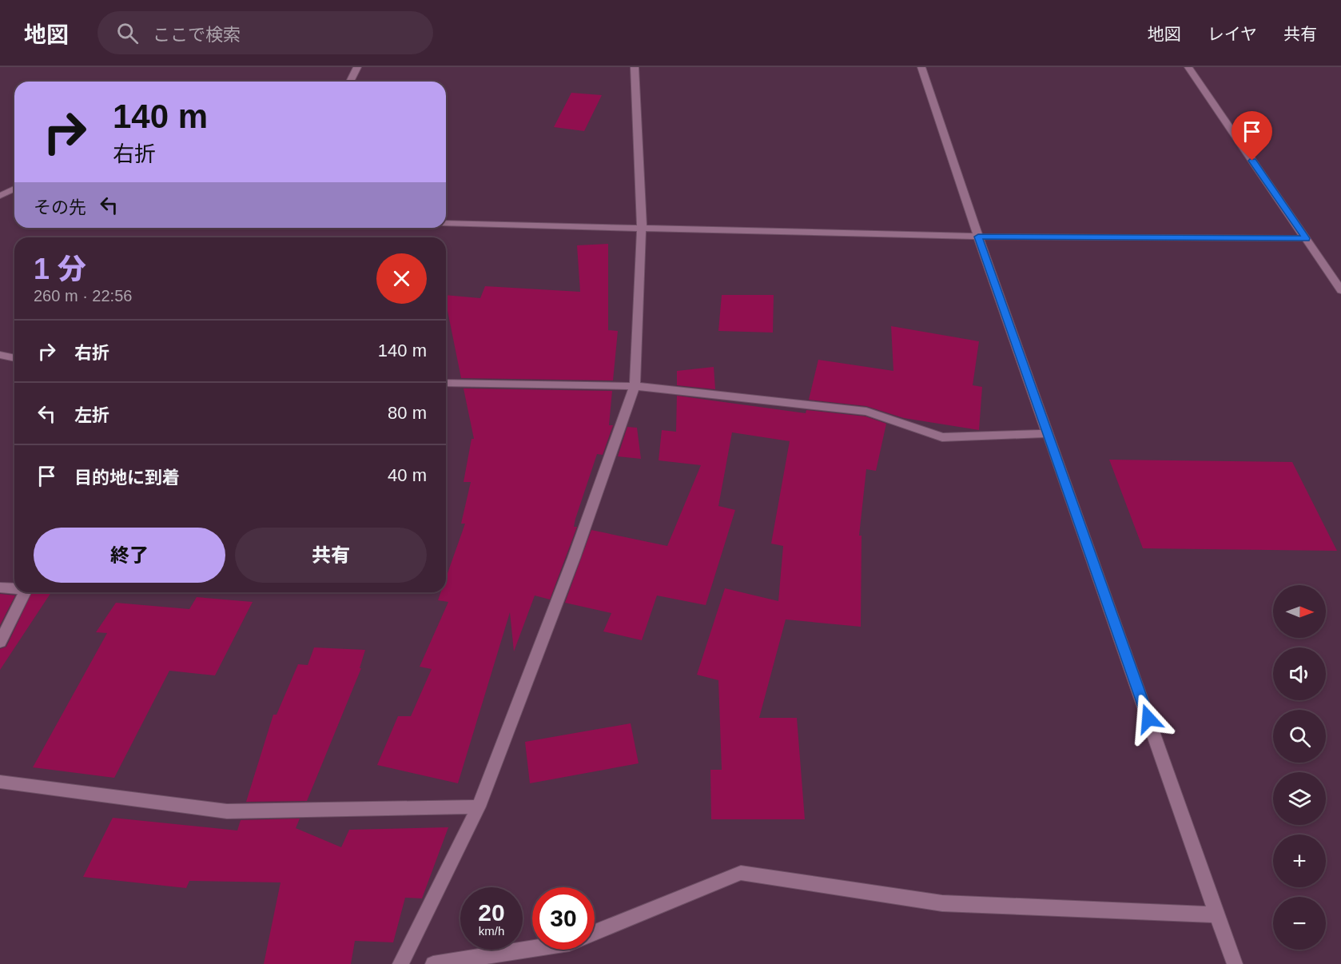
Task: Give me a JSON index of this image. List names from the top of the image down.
{
  "north": "right",
  "page": {
    "header": "地図",
    "search": "ここで検索",
    "nav": ["地図", "レイヤ", "共有"],
    "turn": ["140 m", "右折"],
    "then": "その先",
    "heading": ["1 分", "260 m · 22:56"],
    "list": [
      {
        "name": "右折",
        "value": "140 m"
      },
      {
        "name": "左折",
        "value": "80 m"
      },
      {
        "name": "目的地に到着",
        "value": "40 m"
      }
    ],
    "buttons": ["終了", "共有"],
    "map_buttons": ["+", "−"],
    "speed": "20 km/h",
    "limit": "30"
  }
}
